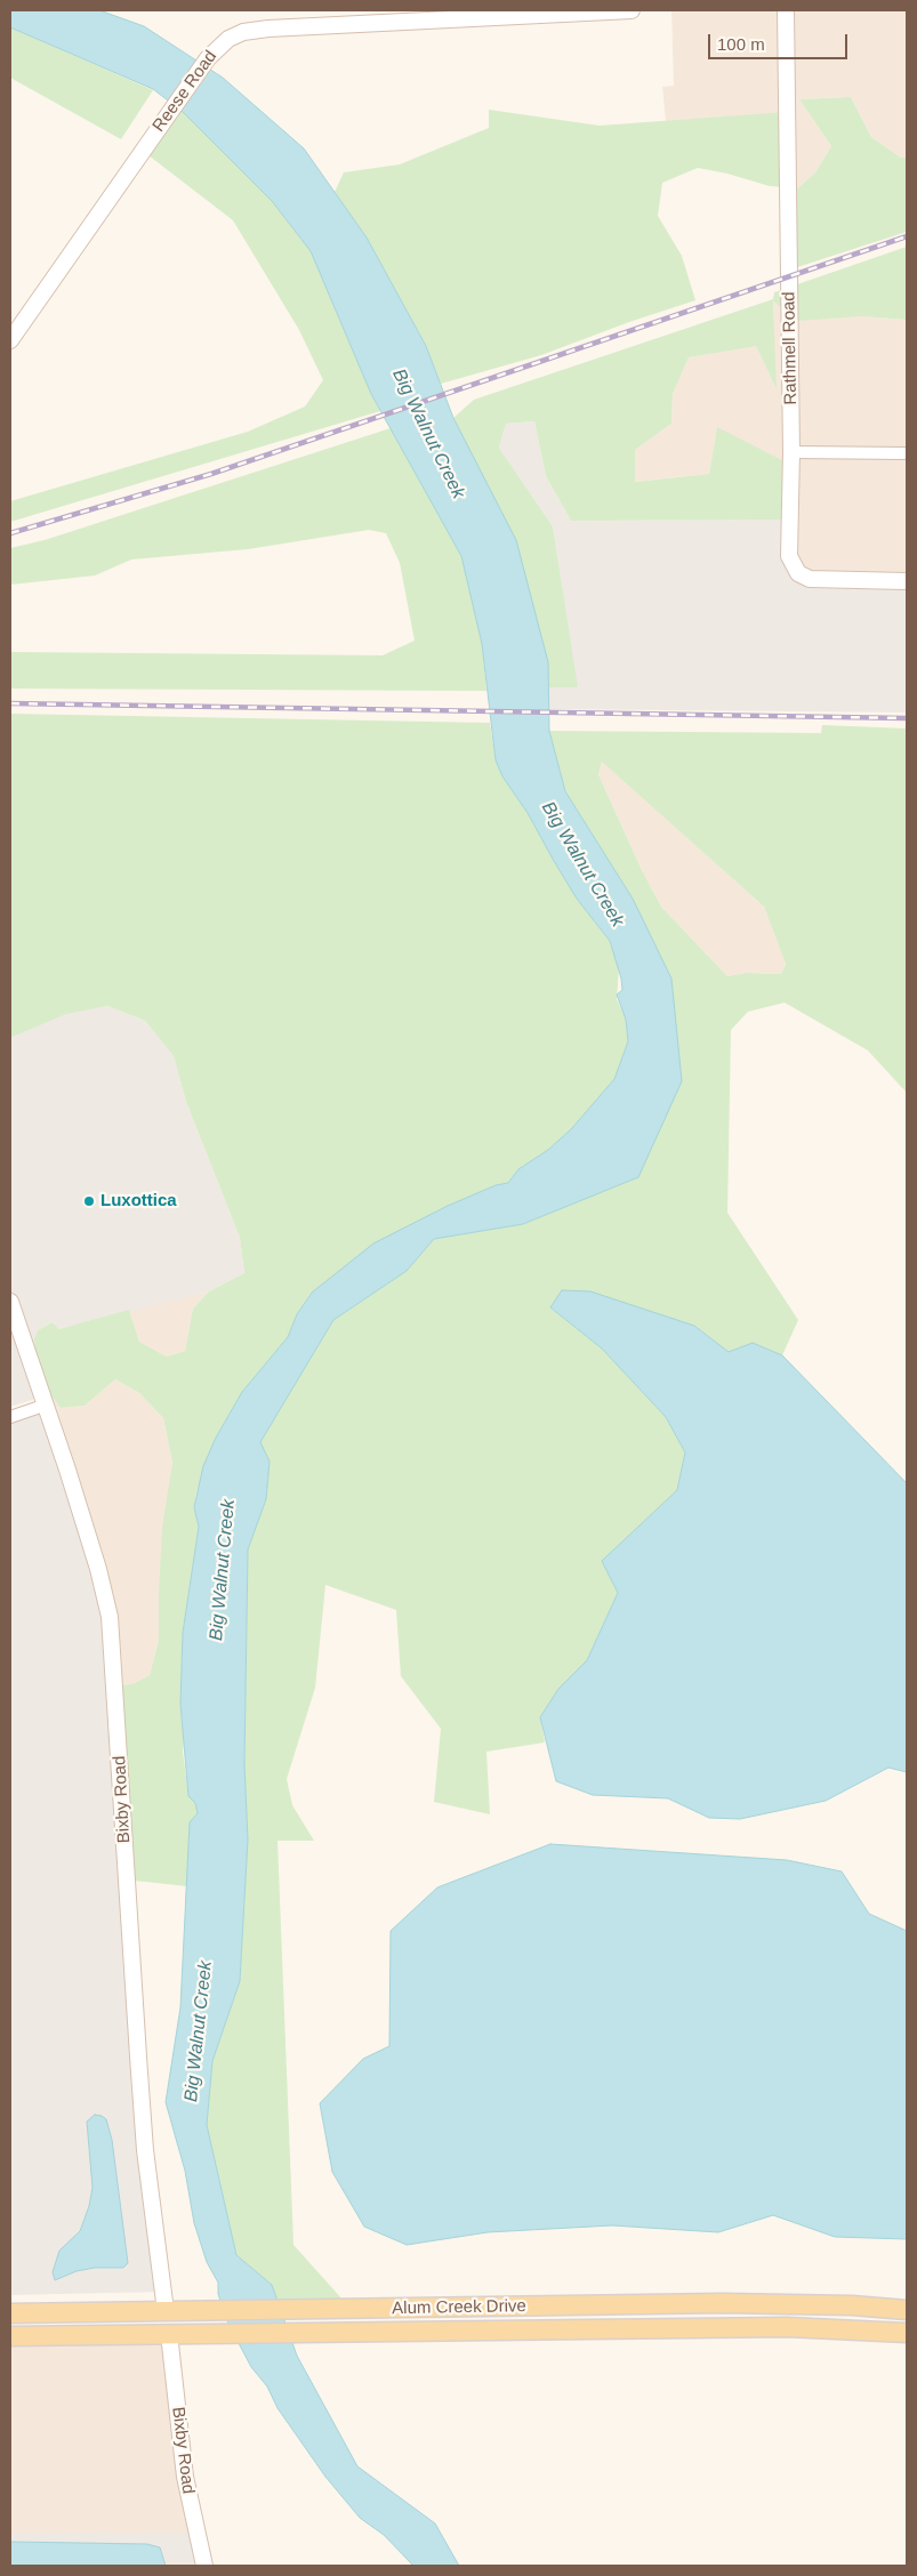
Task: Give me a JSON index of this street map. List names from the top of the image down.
{
  "streets": {
    "main road": ["Alum Creek Drive"],
    "street": ["Reese Road", "Rathmell Road", "Bixby Road"]
  },
  "crossings": [
    ["Bixby Road", "Alum Creek Drive"]
  ],
  "water": ["Big Walnut Creek"],
  "places": ["Luxottica"],
  "scale_bar": "100 m"
}
